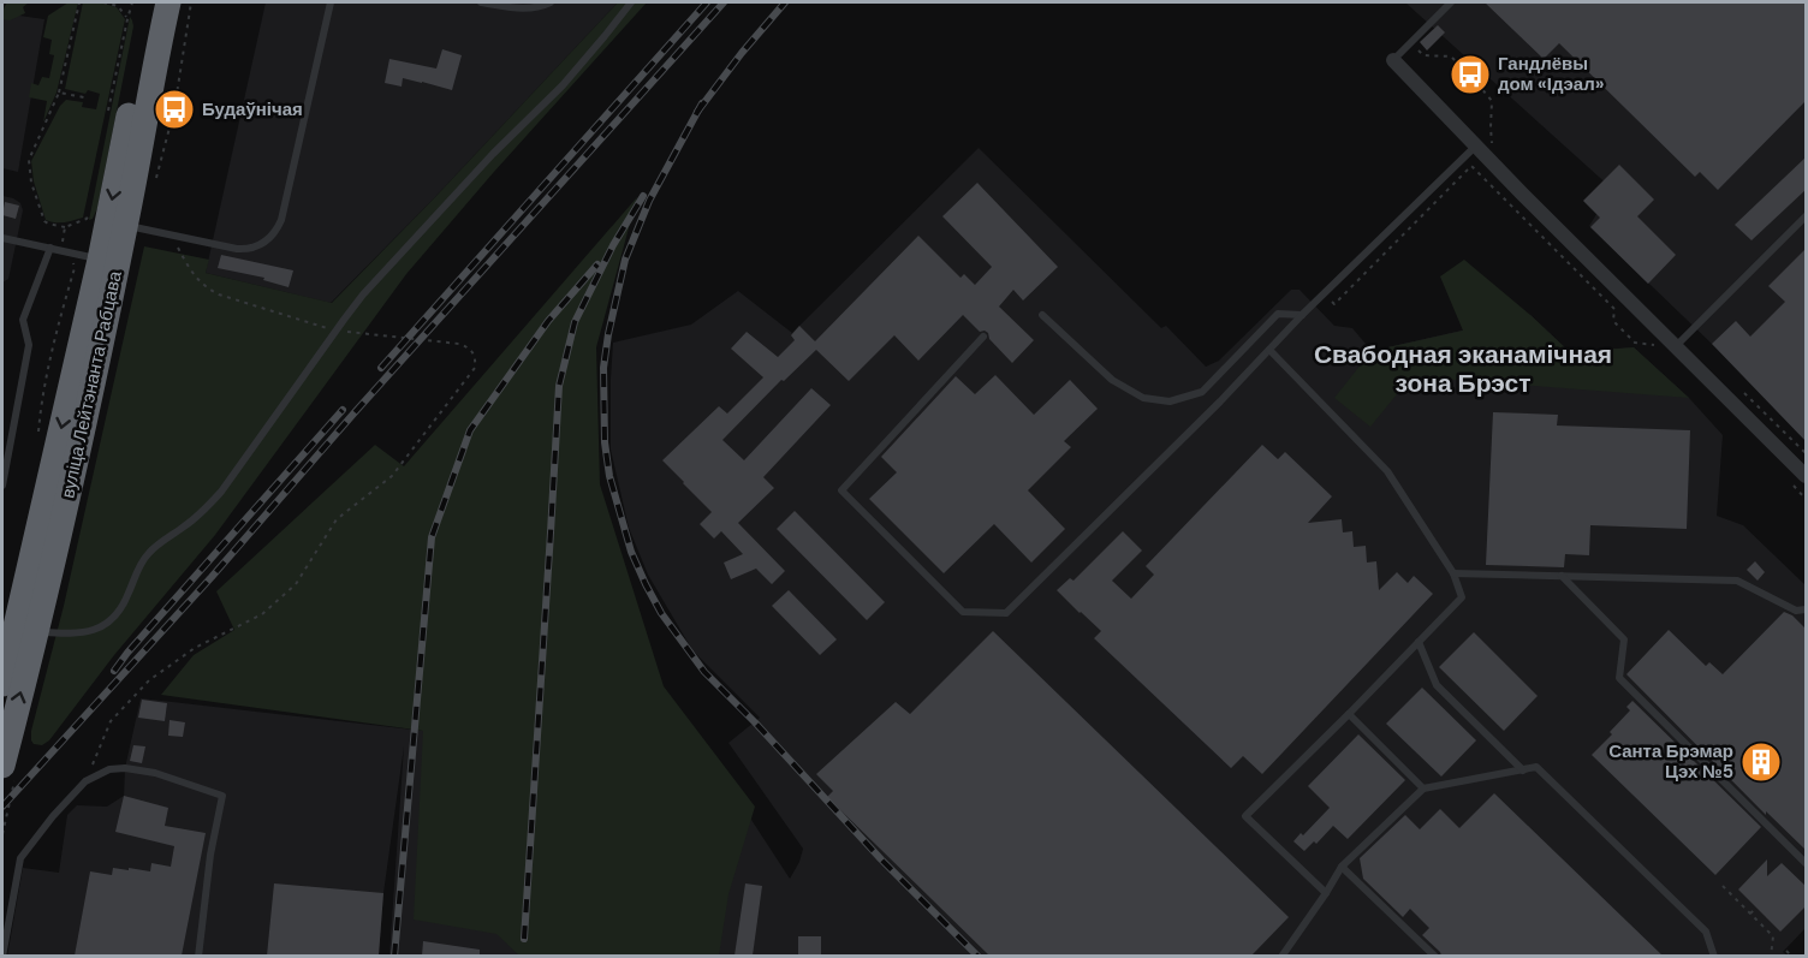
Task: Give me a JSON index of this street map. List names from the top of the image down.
{
  "streets": {
    "highway": ["вуліца Лейтэнанта Рабцава"]
  },
  "districts": ["Свабодная эканамічная зона Брэст"],
  "places": {
    "bus stop": ["Гандлёвы дом «Ідэал»", "Будаўнічая"],
    "building": ["Санта Брэмар Цэх №5"]
  }
}
